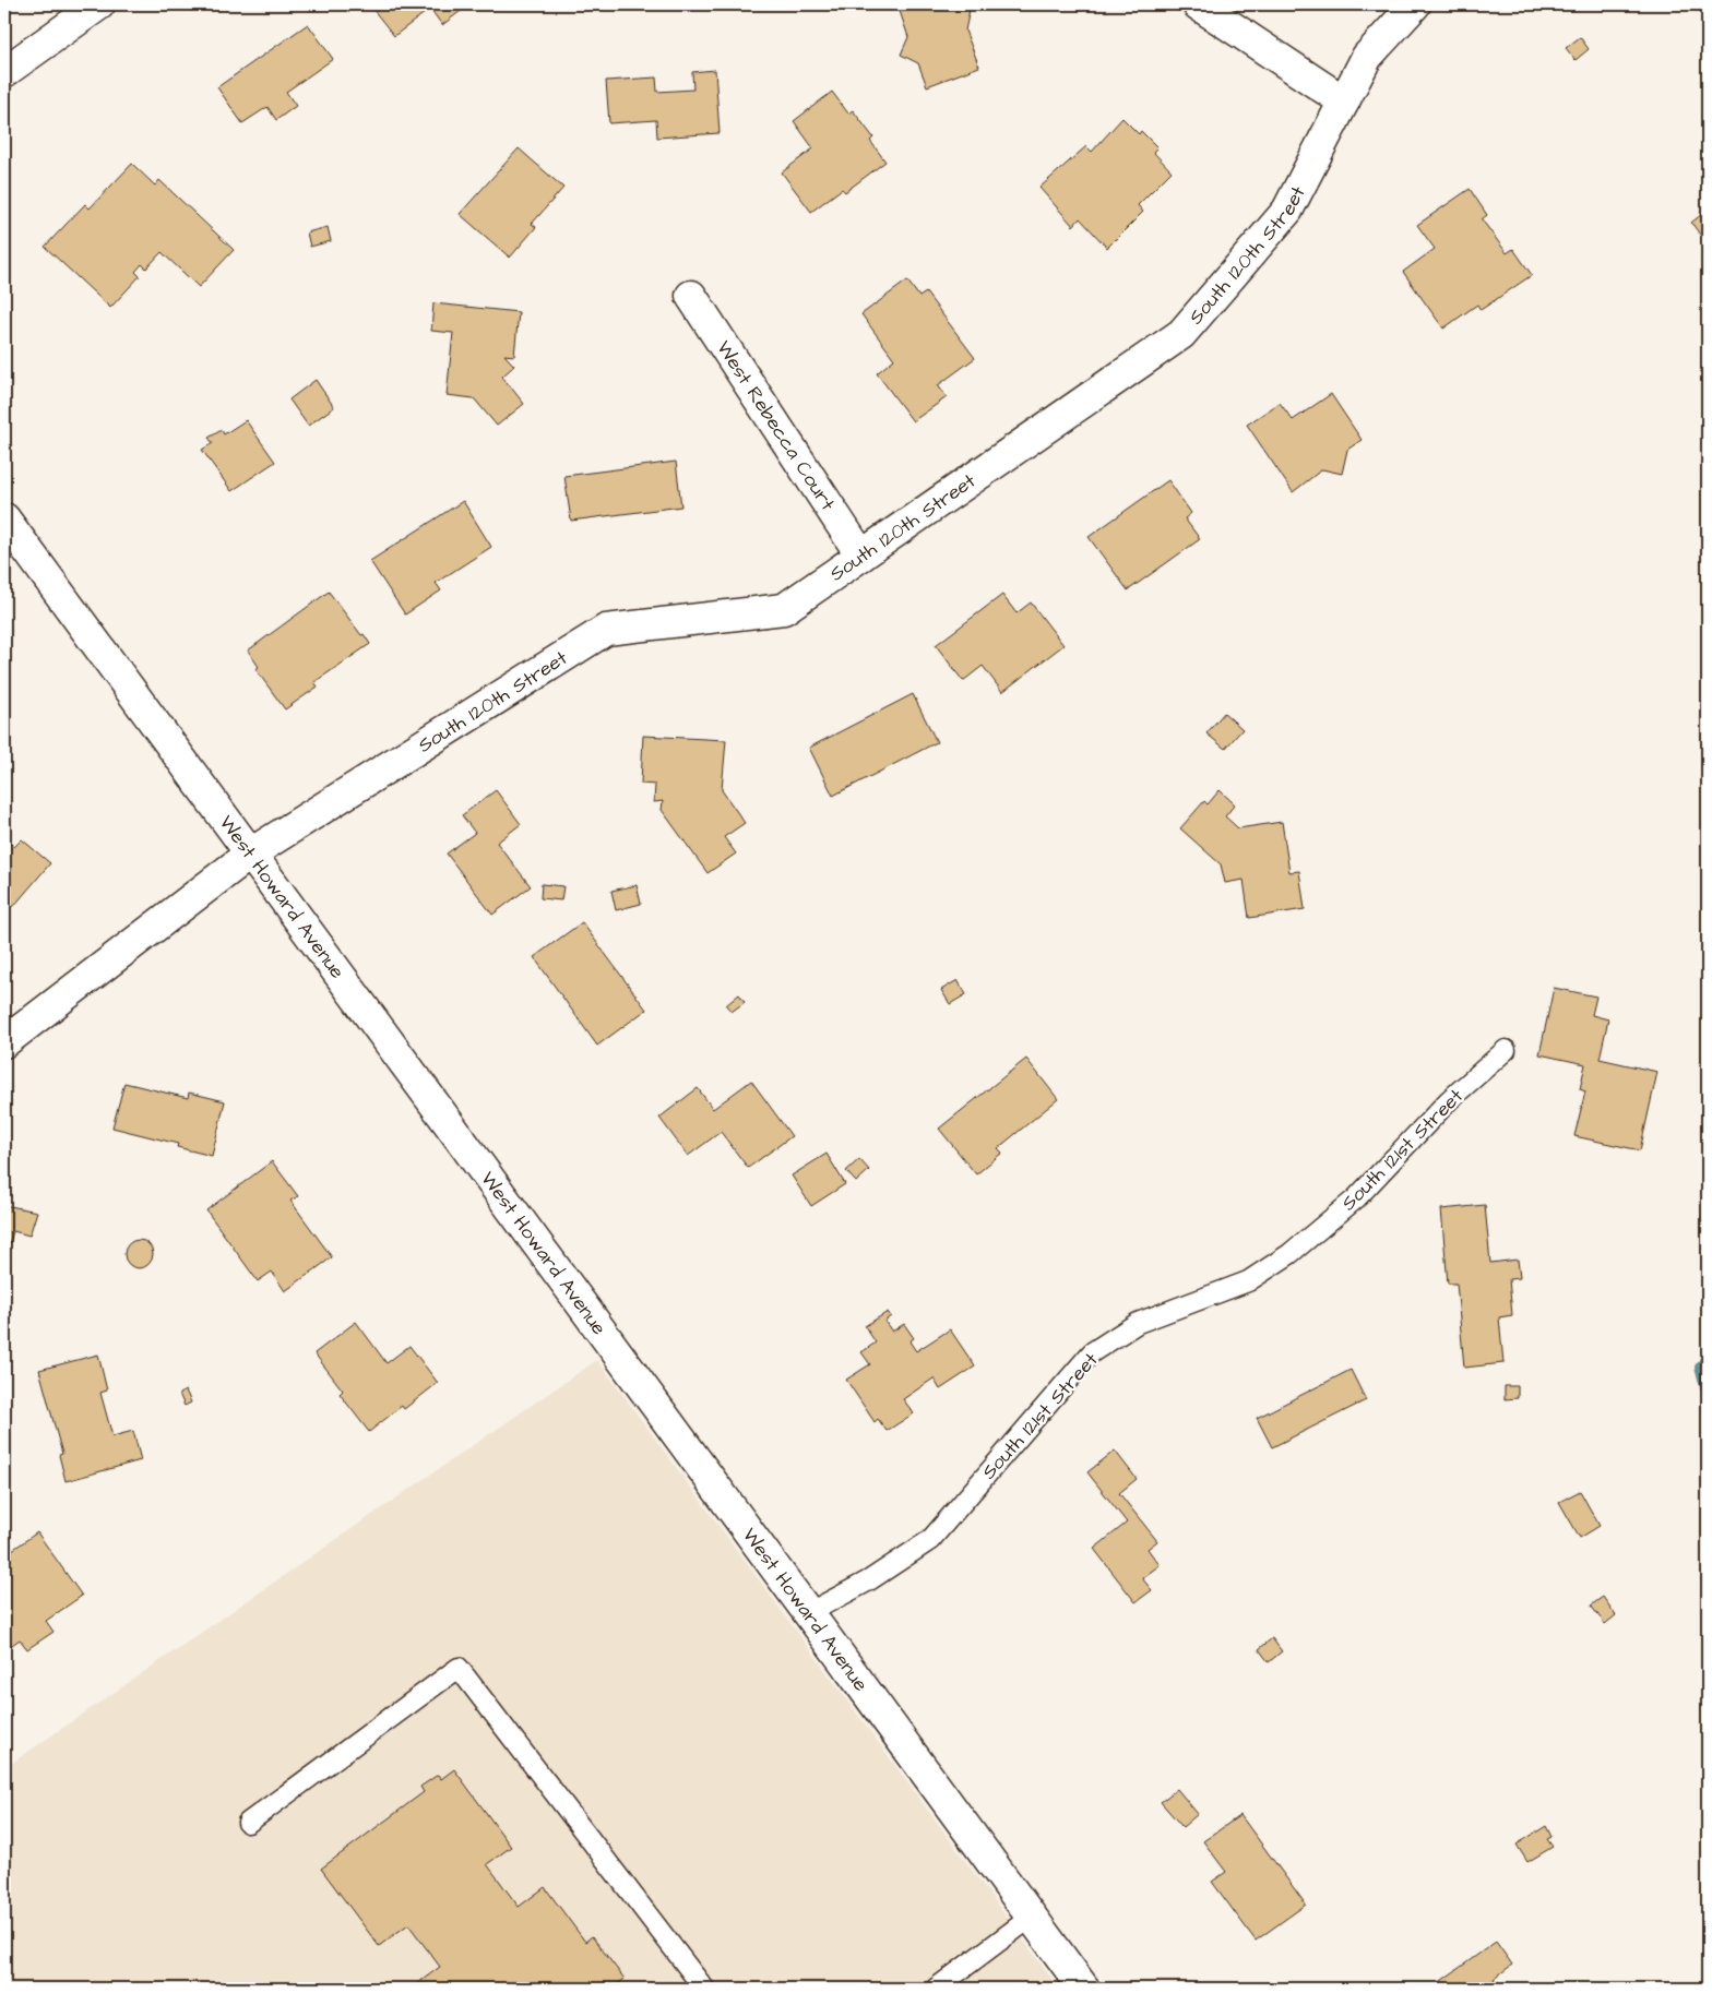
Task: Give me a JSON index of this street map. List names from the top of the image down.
{
  "streets": {
    "street": ["South 120th Street", "West Rebecca Court", "West Howard Avenue"],
    "lane": ["South 121st Street"]
  },
  "crossings": [
    ["South 120th Street", "West Rebecca Court"],
    ["South 120th Street", "West Howard Avenue"],
    ["West Howard Avenue", "South 121st Street"]
  ]
}
